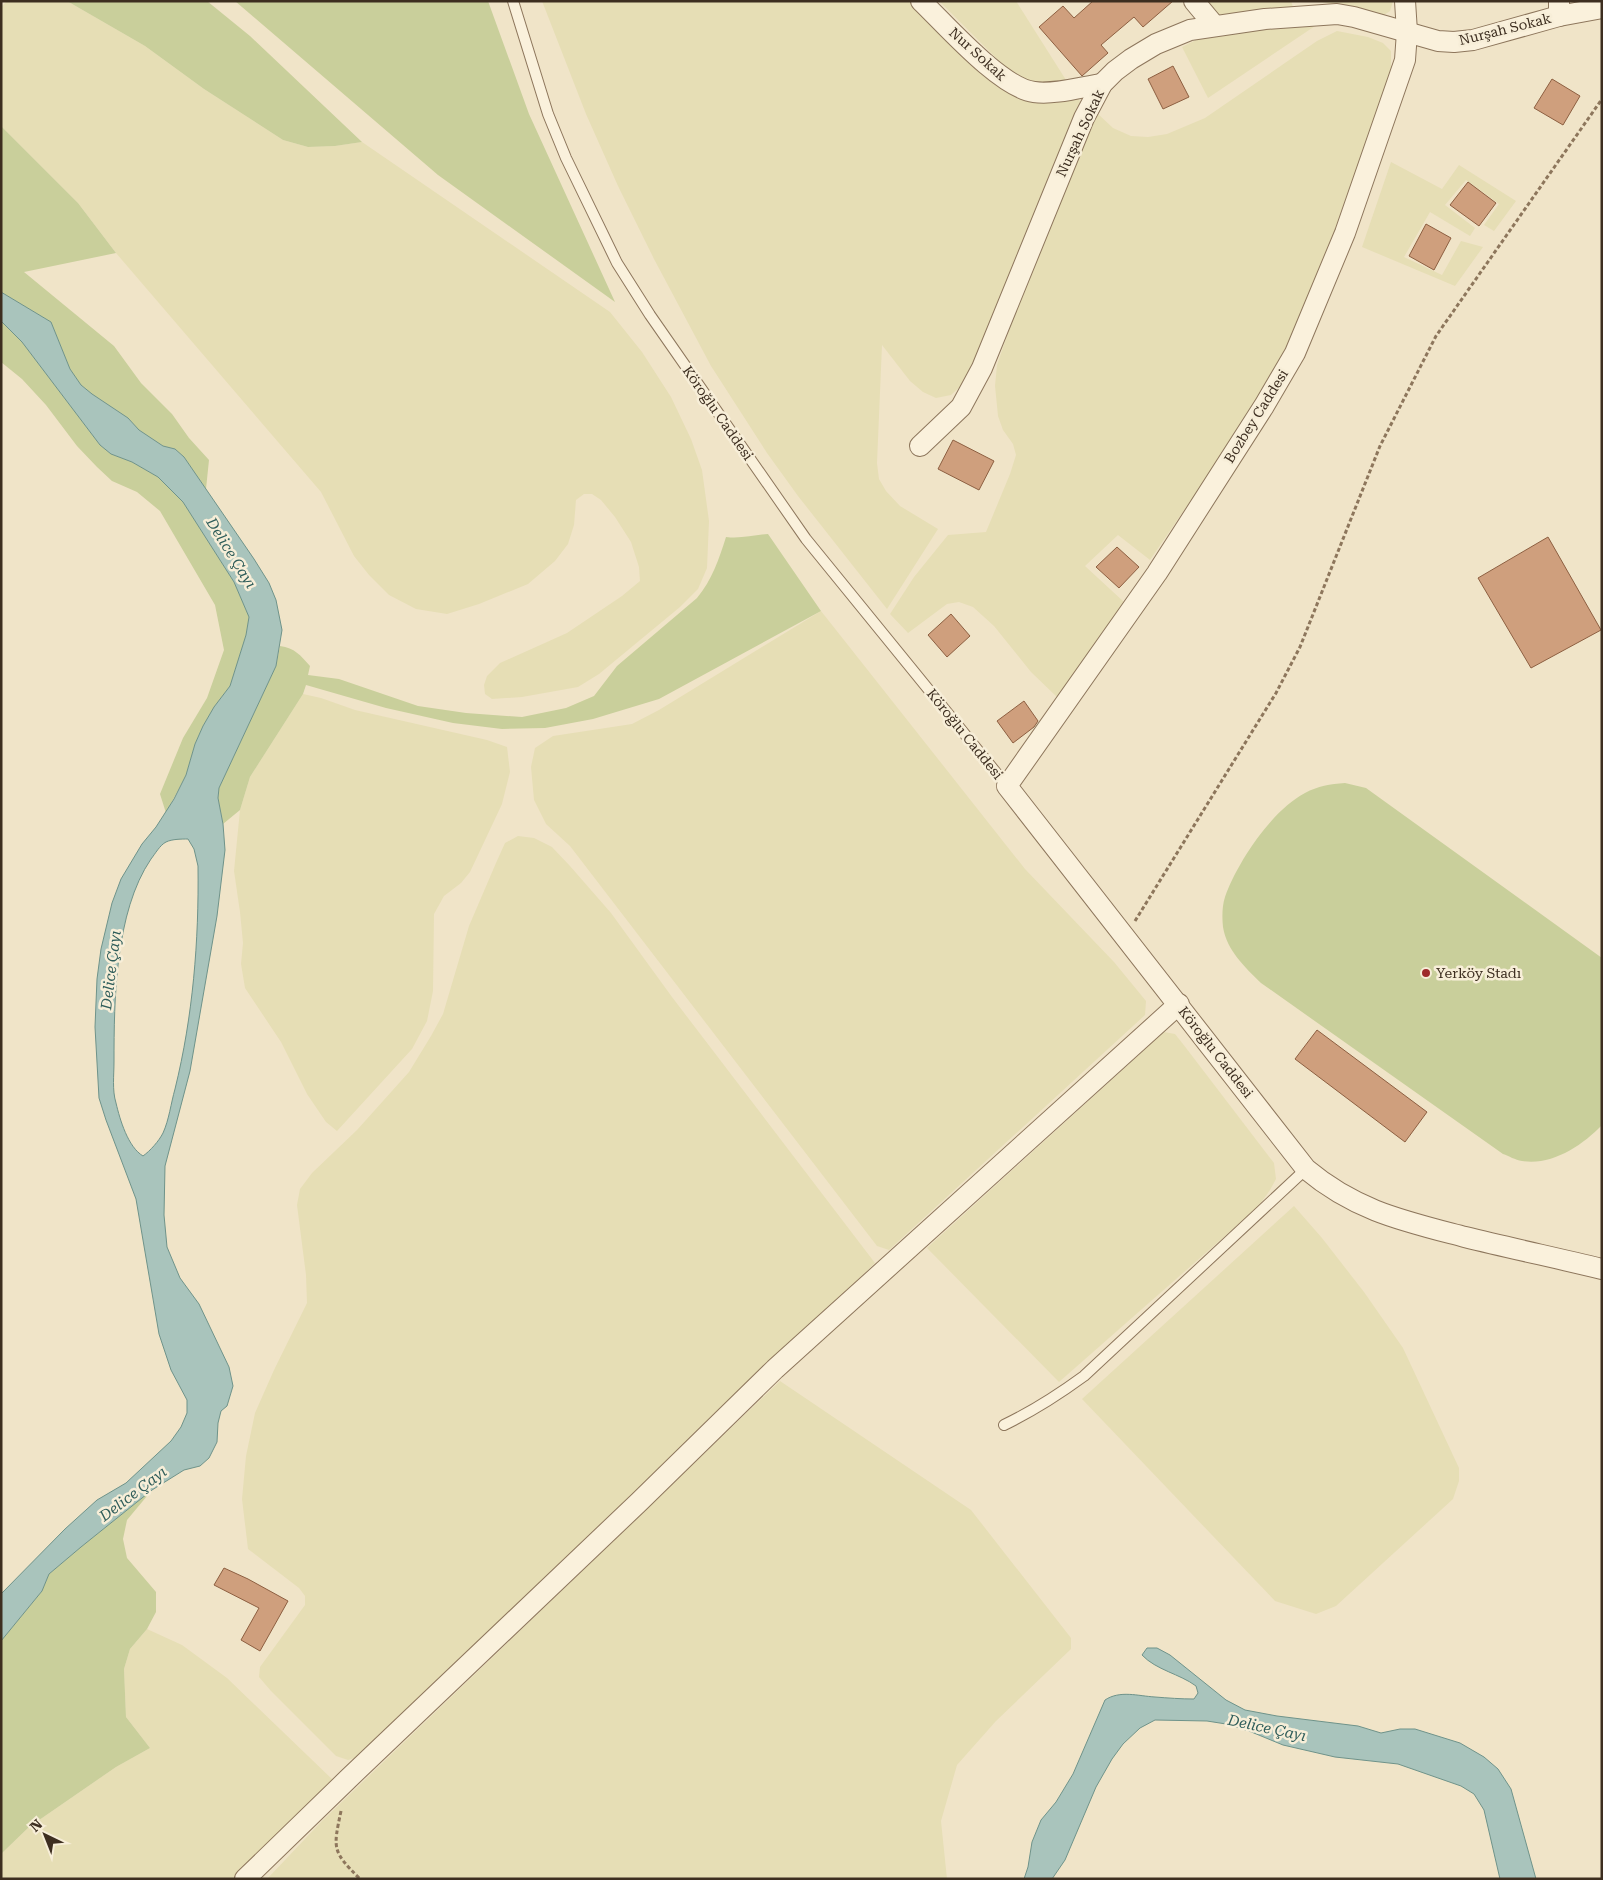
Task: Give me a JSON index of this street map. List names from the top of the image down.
{
  "streets": {
    "street": [
      "Nurşah Sokak",
      "Nur Sokak",
      "Köroğlu Caddesi",
      "Bozbey Caddesi"
    ]
  },
  "crossings": [
    ["Nurşah Sokak", "Nur Sokak"],
    ["Nurşah Sokak", "Bozbey Caddesi"],
    ["Köroğlu Caddesi", "Bozbey Caddesi"]
  ],
  "water": ["Delice Çayı"],
  "places": ["Yerköy Stadı"],
  "north": "top left"
}
